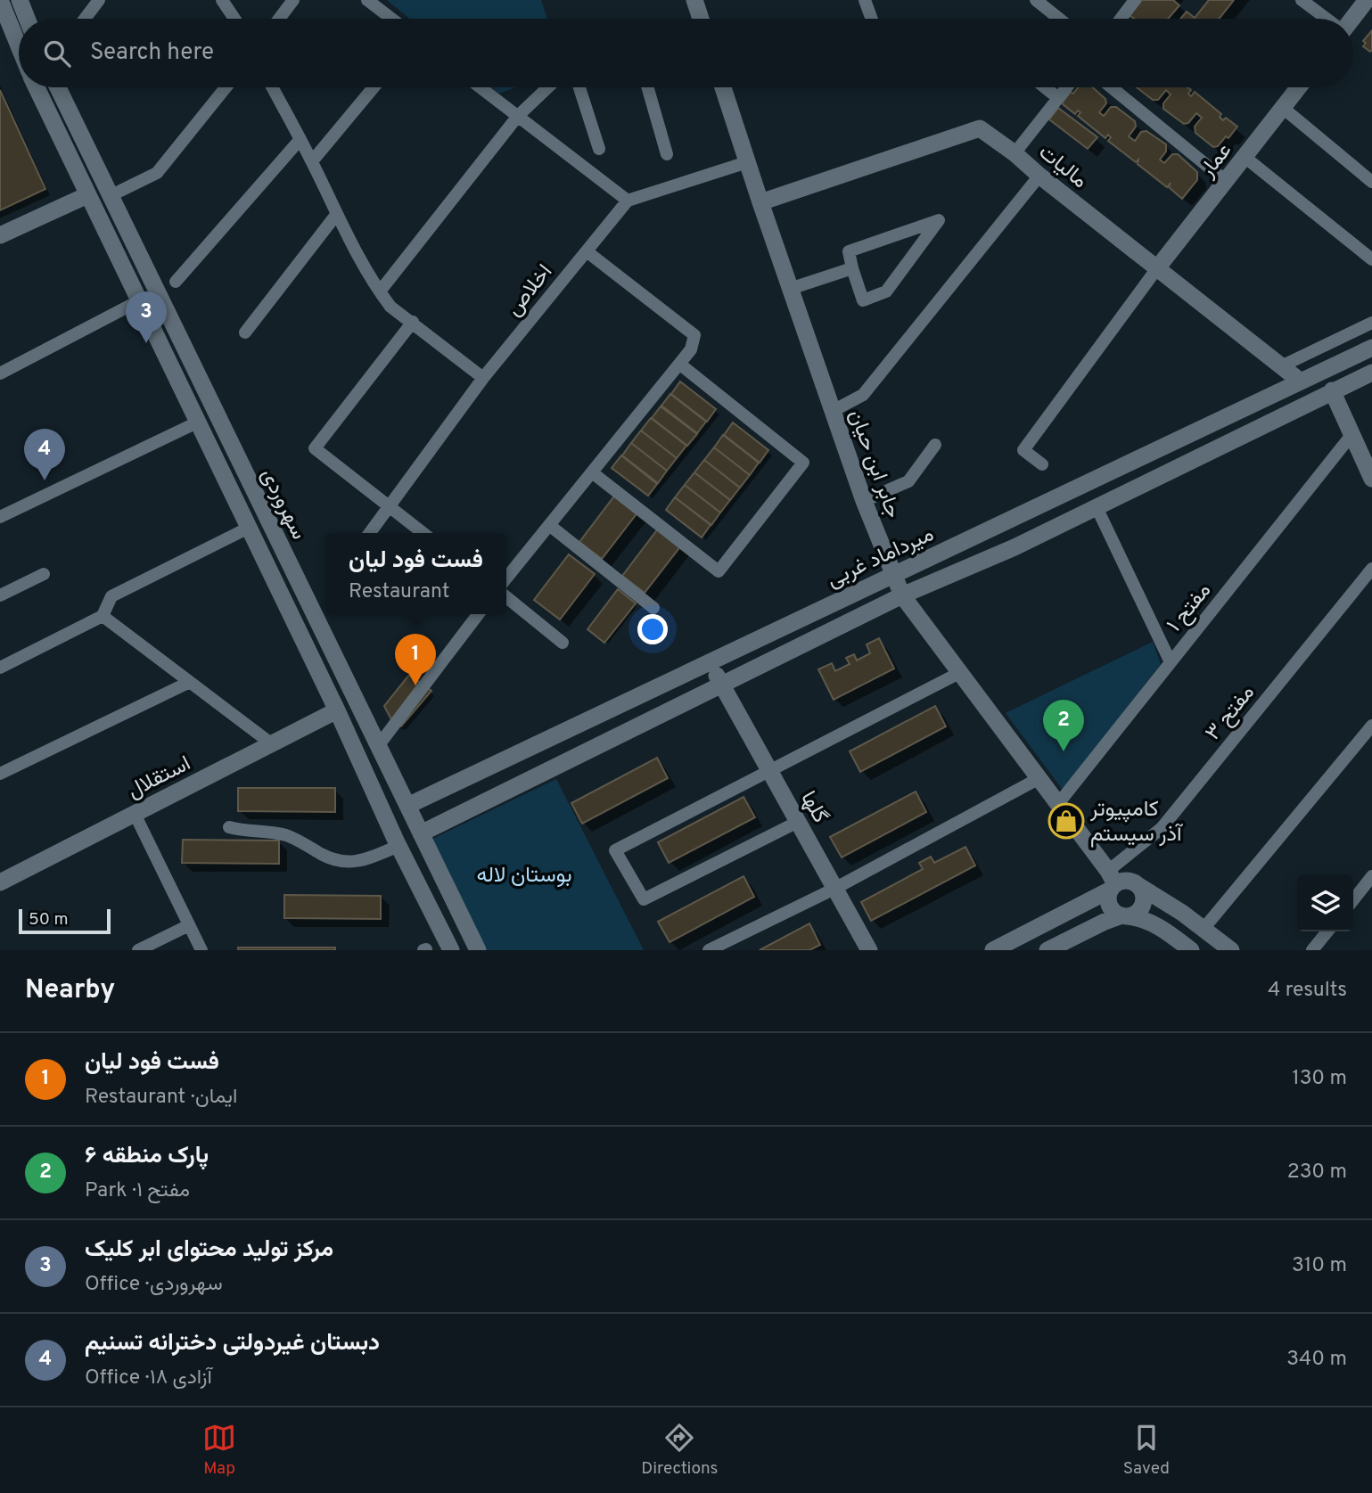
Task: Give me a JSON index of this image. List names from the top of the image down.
{
  "streets": {
    "street": [
      "عمار",
      "مالیات",
      "اخلاص",
      "جابر ابن حیان",
      "سهروردی",
      "میرداماد غربی",
      "مفتح ۱",
      "مفتح ۳",
      "استقلال",
      "گلها"
    ]
  },
  "crossings": [
    ["عمار", "مالیات"],
    ["مالیات", "جابر ابن حیان"],
    ["مالیات", "میرداماد غربی"],
    ["جابر ابن حیان", "میرداماد غربی"],
    ["جابر ابن حیان", "مفتح ۱"],
    ["جابر ابن حیان", "مفتح ۳"],
    ["سهروردی", "میرداماد غربی"],
    ["سهروردی", "استقلال"],
    ["میرداماد غربی", "گلها"]
  ],
  "parks": ["بوستان لاله"],
  "places": {
    "shop": ["کامپیوتر آذر سیستم"]
  },
  "scale_bar": "50 m",
  "page": {
    "search": "Search here",
    "pins": [
      "3",
      "4",
      "1",
      "2"
    ],
    "popup": ["فست فود لیان", "Restaurant"],
    "scale": "50 m",
    "heading": ["Nearby", "4 results"],
    "list": [
      {
        "mark": "1",
        "name": "فست فود لیان",
        "note": "Restaurant · ایمان",
        "value": "130 m"
      },
      {
        "mark": "2",
        "name": "پارک منطقه ۶",
        "note": "Park · مفتح ۱",
        "value": "230 m"
      },
      {
        "mark": "3",
        "name": "مرکز تولید محتوای ابر کلیک",
        "note": "Office · سهروردی",
        "value": "310 m"
      },
      {
        "mark": "4",
        "name": "دبستان غیردولتی دخترانه تسنیم",
        "note": "Office · آزادی ۱۸",
        "value": "340 m"
      }
    ],
    "nav": ["Map", "Directions", "Saved"]
  }
}
